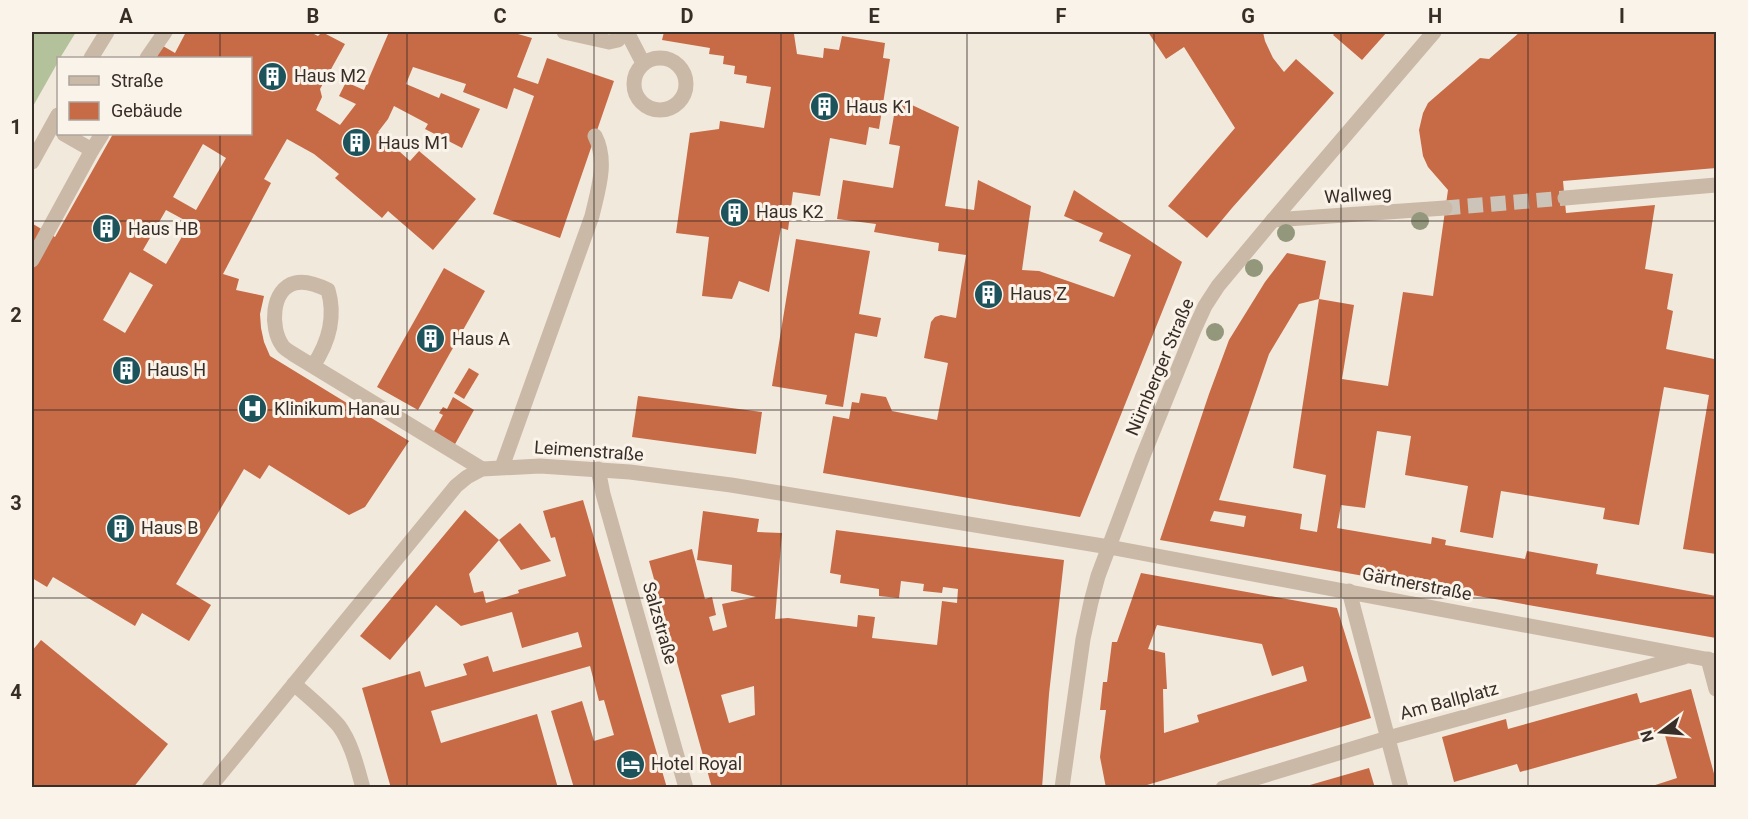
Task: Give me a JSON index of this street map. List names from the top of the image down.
{
  "streets": {
    "street": [
      "Wallweg",
      "Nürnberger Straße",
      "Leimenstraße",
      "Gärtnerstraße",
      "Salzstraße",
      "Am Ballplatz"
    ]
  },
  "crossings": [
    ["Wallweg", "Nürnberger Straße"],
    ["Nürnberger Straße", "Leimenstraße"],
    ["Nürnberger Straße", "Gärtnerstraße"],
    ["Leimenstraße", "Gärtnerstraße"],
    ["Leimenstraße", "Salzstraße"],
    ["Gärtnerstraße", "Am Ballplatz"]
  ],
  "places": {
    "building": [
      "Haus M2",
      "Haus K1",
      "Haus M1",
      "Haus K2",
      "Haus HB",
      "Haus Z",
      "Haus A",
      "Haus H",
      "Haus B"
    ],
    "hospital": ["Klinikum Hanau"],
    "hotel": ["Hotel Royal"]
  },
  "legend": ["Straße", "Gebäude"],
  "north": "left",
  "grid": {
    "columns": [
      "A",
      "B",
      "C",
      "D",
      "E",
      "F",
      "G",
      "H",
      "I"
    ],
    "rows": [
      "1",
      "2",
      "3",
      "4"
    ]
  }
}
